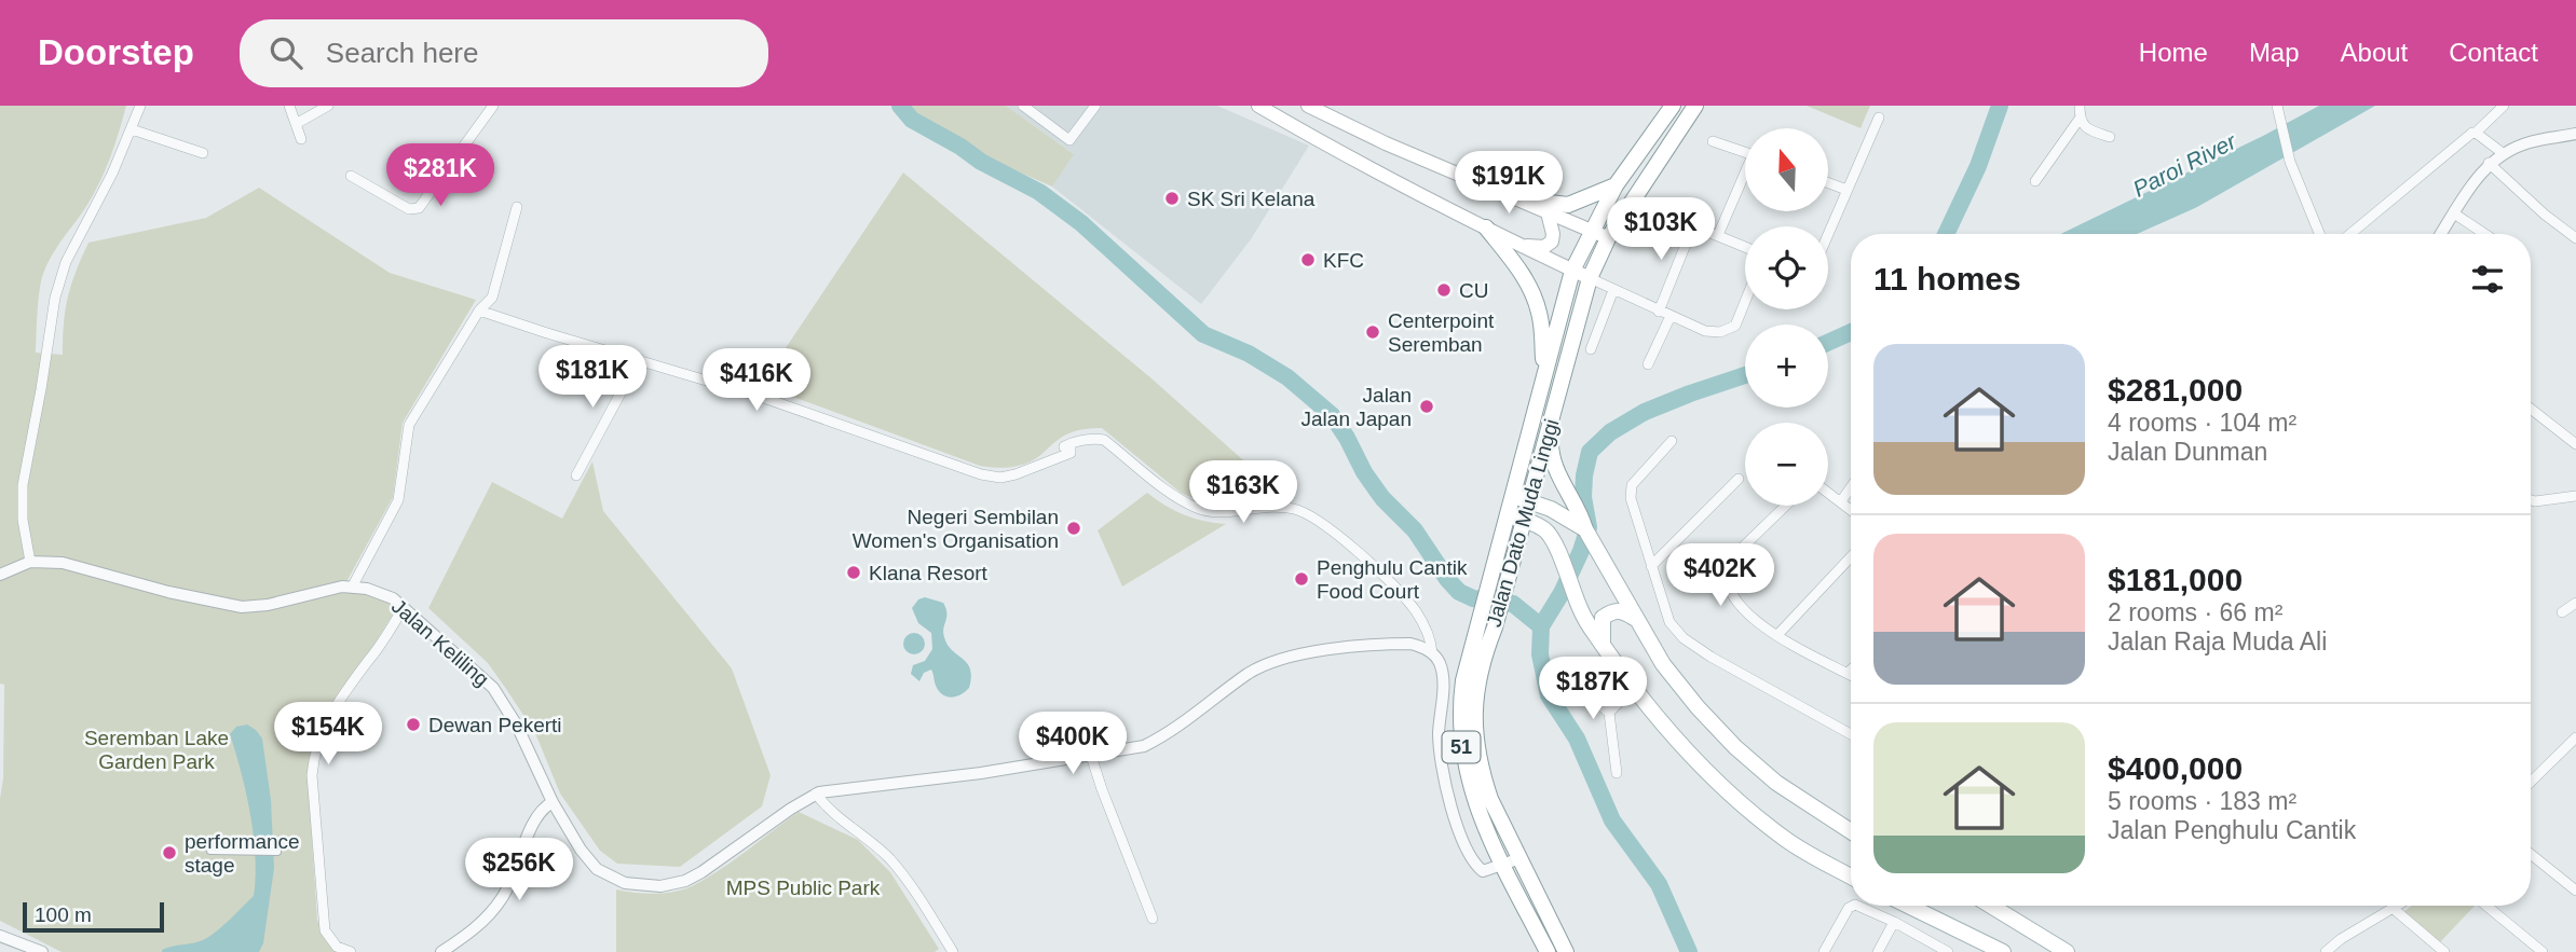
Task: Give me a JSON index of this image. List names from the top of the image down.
{
  "streets": {
    "main road": ["Jalan Dato Muda Linggi", "51"],
    "street": ["Jalan Keliling"]
  },
  "water": ["Paroi River"],
  "parks": ["Seremban Lake Garden Park", "MPS Public Park"],
  "places": [
    "SK Sri Kelana",
    "KFC",
    "CU",
    "Centerpoint Seremban",
    "Jalan Jalan Japan",
    "Negeri Sembilan Women's Organisation",
    "Klana Resort",
    "Penghulu Cantik Food Court",
    "Dewan Pekerti",
    "performance stage"
  ],
  "scale_bar": "100 m",
  "north": "top",
  "page": {
    "header": "Doorstep",
    "search": "Search here",
    "nav": [
      "Home",
      "Map",
      "About",
      "Contact"
    ],
    "map_buttons": ["+", "−"],
    "price": [
      "$281K",
      "$191K",
      "$103K",
      "$181K",
      "$416K",
      "$163K",
      "$402K",
      "$187K",
      "$154K",
      "$400K",
      "$256K"
    ],
    "heading": "11 homes",
    "list": [
      {
        "name": "$281,000",
        "note": "4 rooms · 104 m² · Jalan Dunman"
      },
      {
        "name": "$181,000",
        "note": "2 rooms · 66 m² · Jalan Raja Muda Ali"
      },
      {
        "name": "$400,000",
        "note": "5 rooms · 183 m² · Jalan Penghulu Cantik"
      }
    ],
    "scale": "100 m"
  }
}
